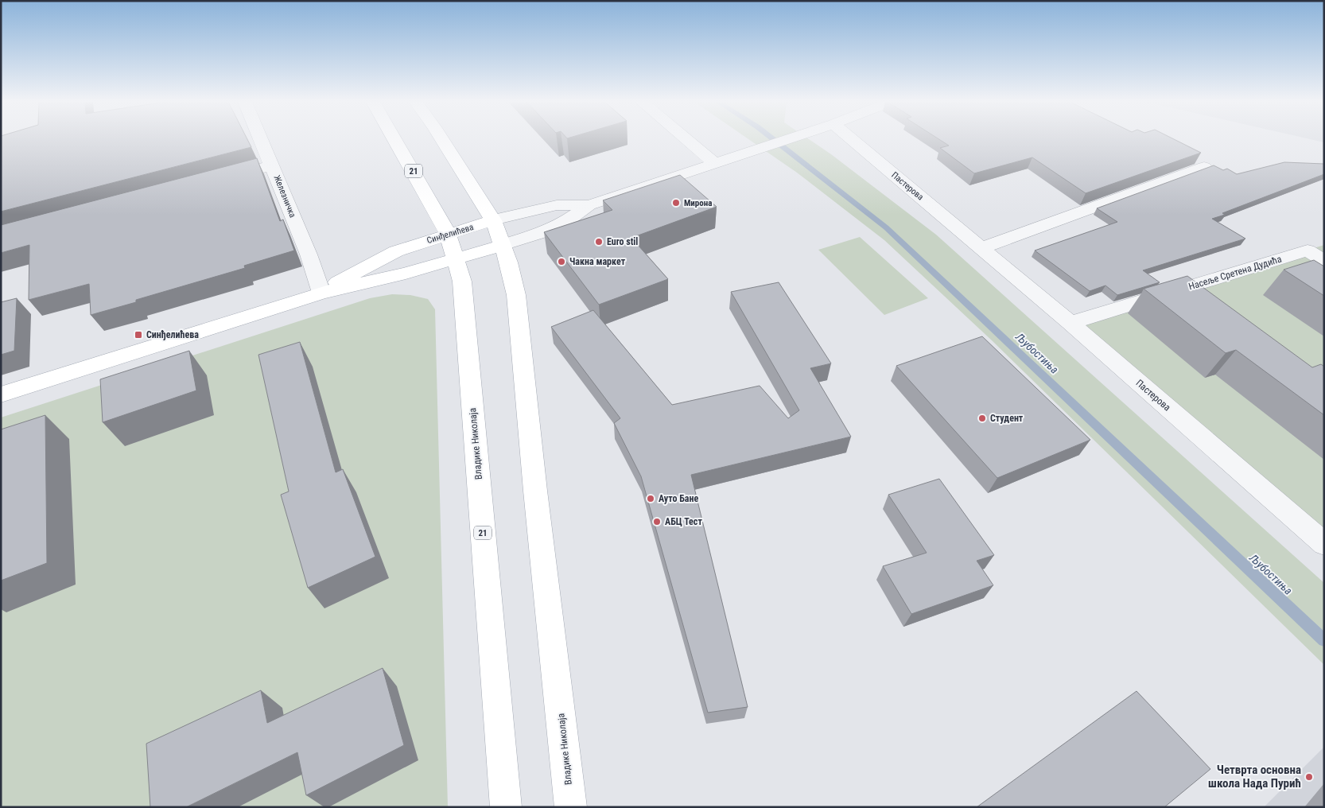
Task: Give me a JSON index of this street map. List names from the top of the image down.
{
  "streets": {
    "main road": ["21", "Синђелићева", "Владике Николаја"],
    "street": ["Пастерова", "Железничка", "Насеље Сретена Дудића"]
  },
  "crossings": [
    ["Пастерова", "Насеље Сретена Дудића"],
    ["Железничка", "Синђелићева"],
    ["Синђелићева", "Владике Николаја"]
  ],
  "water": ["Љубостиња"],
  "places": {
    "other": [
      "Мирона",
      "Euro stil",
      "Чакна маркет",
      "Студент",
      "Ауто Бане",
      "АБЦ Тест",
      "Четврта основна школа Нада Пурић"
    ],
    "transit": ["Синђелићева"]
  }
}
